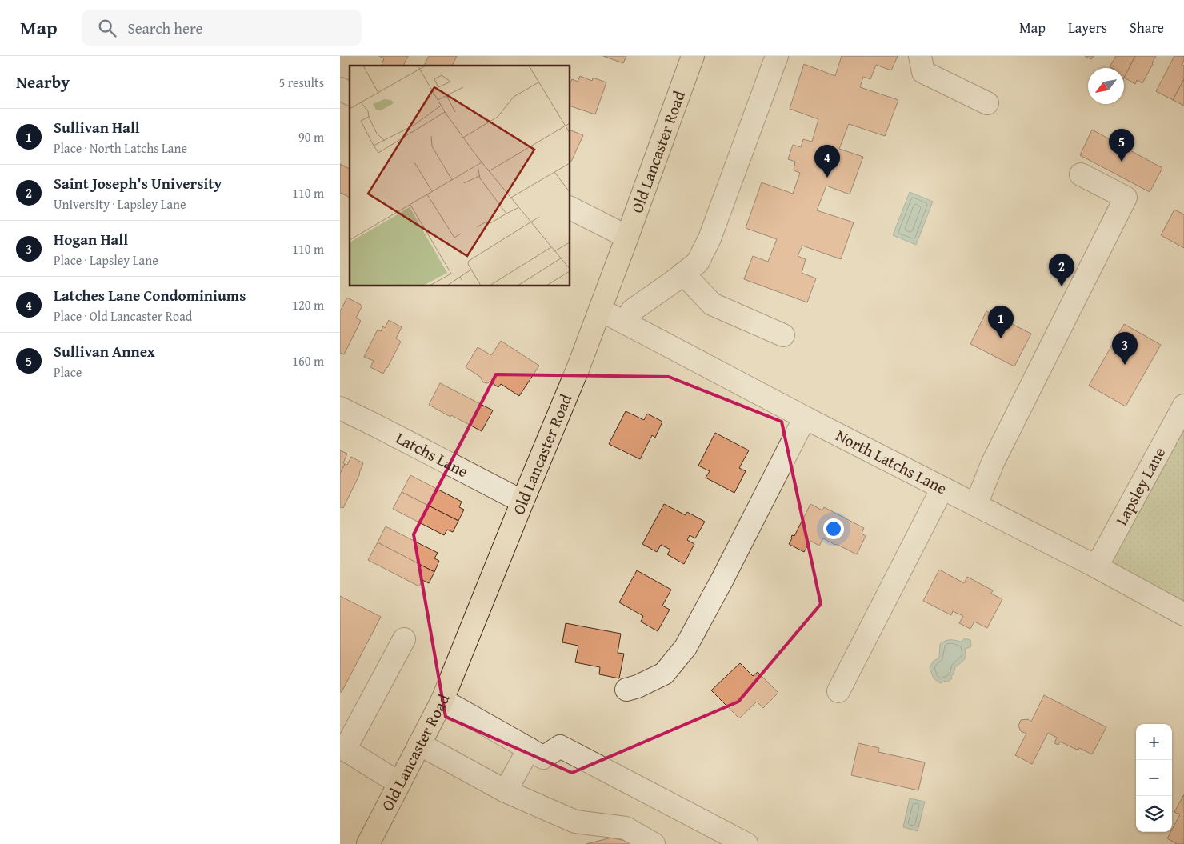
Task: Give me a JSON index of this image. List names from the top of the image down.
{
  "streets": {
    "main road": ["Old Lancaster Road"],
    "street": ["Latchs Lane", "North Latchs Lane", "Lapsley Lane"]
  },
  "crossings": [
    ["Old Lancaster Road", "Latchs Lane"],
    ["Old Lancaster Road", "North Latchs Lane"],
    ["North Latchs Lane", "Lapsley Lane"]
  ],
  "north": "bottom left",
  "page": {
    "header": "Map",
    "search": "Search here",
    "nav": ["Map", "Layers", "Share"],
    "heading": ["Nearby", "5 results"],
    "list": [
      {
        "mark": "1",
        "name": "Sullivan Hall",
        "note": "Place · North Latchs Lane",
        "value": "90 m"
      },
      {
        "mark": "2",
        "name": "Saint Joseph's University",
        "note": "University · Lapsley Lane",
        "value": "110 m"
      },
      {
        "mark": "3",
        "name": "Hogan Hall",
        "note": "Place · Lapsley Lane",
        "value": "110 m"
      },
      {
        "mark": "4",
        "name": "Latches Lane Condominiums",
        "note": "Place · Old Lancaster Road",
        "value": "120 m"
      },
      {
        "mark": "5",
        "name": "Sullivan Annex",
        "note": "Place",
        "value": "160 m"
      }
    ],
    "pins": [
      "5",
      "4",
      "2",
      "1",
      "3"
    ],
    "map_buttons": ["+", "−"]
  }
}
